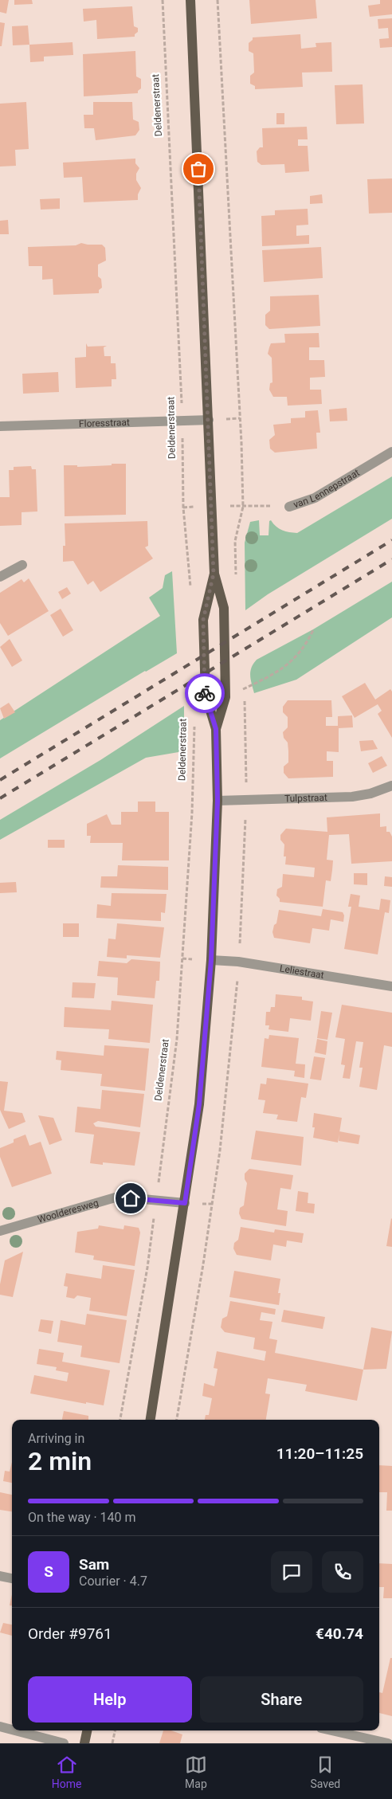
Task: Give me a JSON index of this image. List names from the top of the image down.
{
  "streets": {
    "street": [
      "Floresstraat",
      "van Lennepstraat",
      "Tulpstraat",
      "Leliestraat",
      "Woolderesweg"
    ],
    "path": ["Deldenerstraat"]
  },
  "crossings": [
    ["Deldenerstraat", "Floresstraat"],
    ["Deldenerstraat", "van Lennepstraat"],
    ["Deldenerstraat", "Woolderesweg"]
  ],
  "page": {
    "heading": ["2 min", "Arriving in", "11:20–11:25"],
    "panel": [
      "Sam",
      "Courier · 4.7",
      "Order #9761",
      "€40.74"
    ],
    "bar": "On the way · 140 m",
    "round": "S",
    "buttons": ["Help", "Share"],
    "tabs": ["Home", "Map", "Saved"]
  }
}
